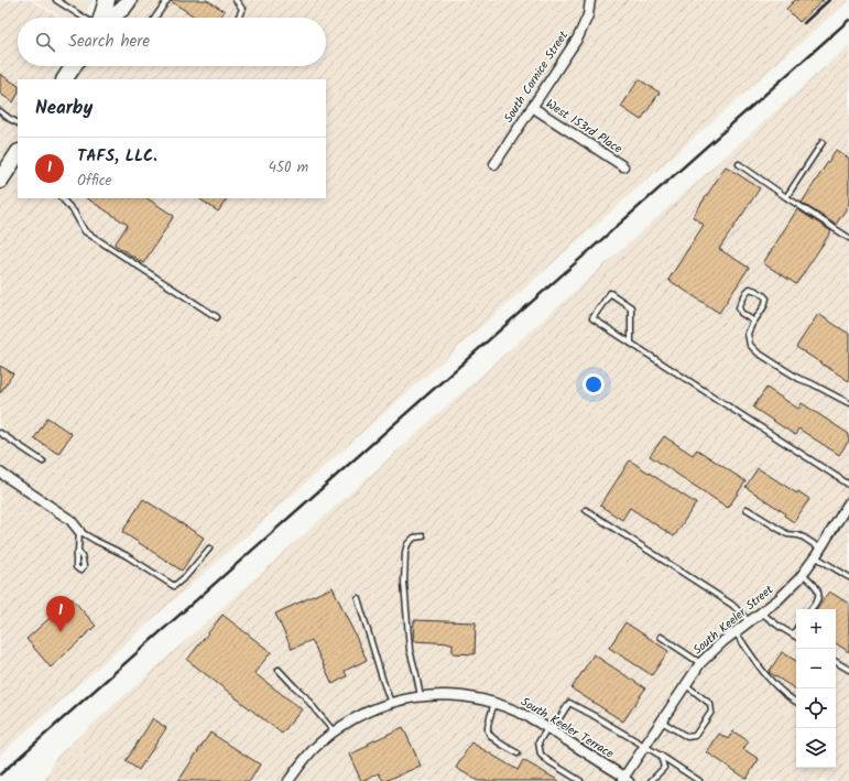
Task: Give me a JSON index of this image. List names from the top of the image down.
{
  "streets": {
    "street": [
      "South Cornice Street",
      "West 153rd Place",
      "South Keeler Street",
      "South Keeler Terrace"
    ]
  },
  "crossings": [
    ["South Cornice Street", "West 153rd Place"],
    ["South Keeler Street", "South Keeler Terrace"]
  ],
  "page": {
    "search": "Search here",
    "heading": "Nearby",
    "list": [
      {
        "mark": "1",
        "name": "TAFS, LLC.",
        "note": "Office",
        "value": "450 m"
      }
    ],
    "pins": "1",
    "map_buttons": ["+", "−"]
  }
}
